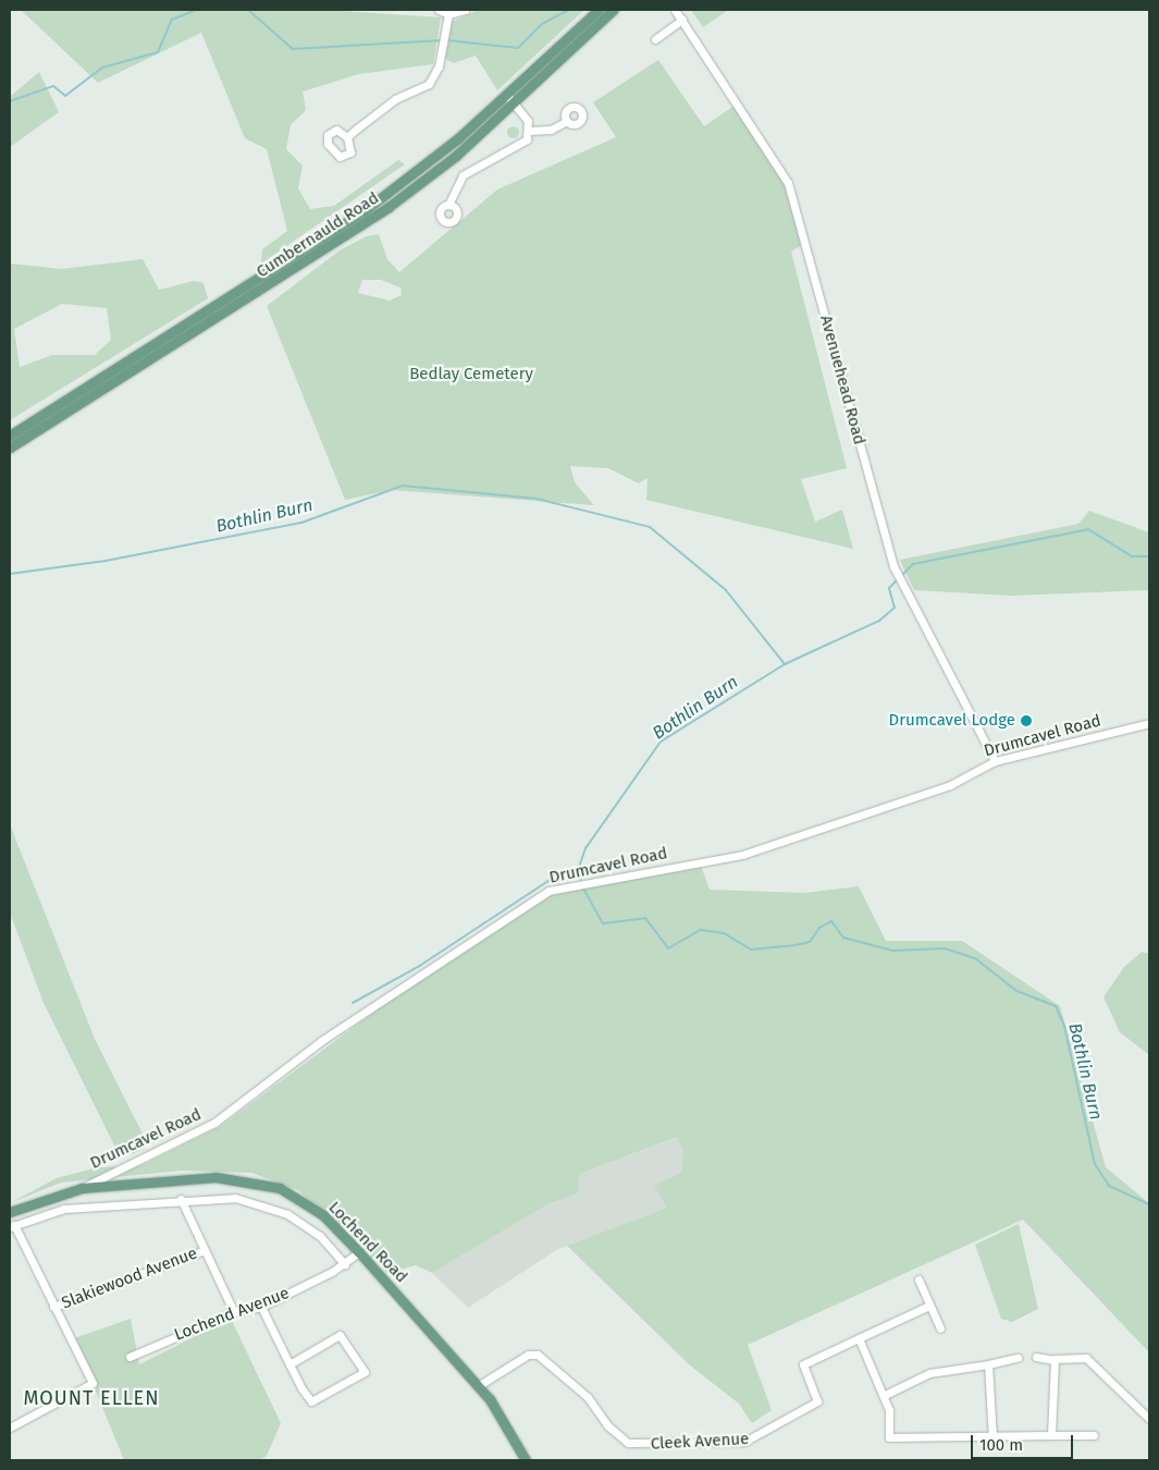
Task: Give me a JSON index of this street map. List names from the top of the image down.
{
  "streets": {
    "main road": ["Cumbernauld Road", "Drumcavel Road", "Lochend Road"],
    "street": [
      "Avenuehead Road",
      "Slakiewood Avenue",
      "Lochend Avenue",
      "Cleek Avenue"
    ]
  },
  "crossings": [
    ["Avenuehead Road", "Drumcavel Road"],
    ["Drumcavel Road", "Lochend Road"],
    ["Lochend Road", "Lochend Avenue"],
    ["Lochend Road", "Cleek Avenue"]
  ],
  "districts": ["MOUNT ELLEN"],
  "water": ["Bothlin Burn"],
  "parks": ["Bedlay Cemetery"],
  "places": ["Drumcavel Lodge"],
  "scale_bar": "100 m"
}
